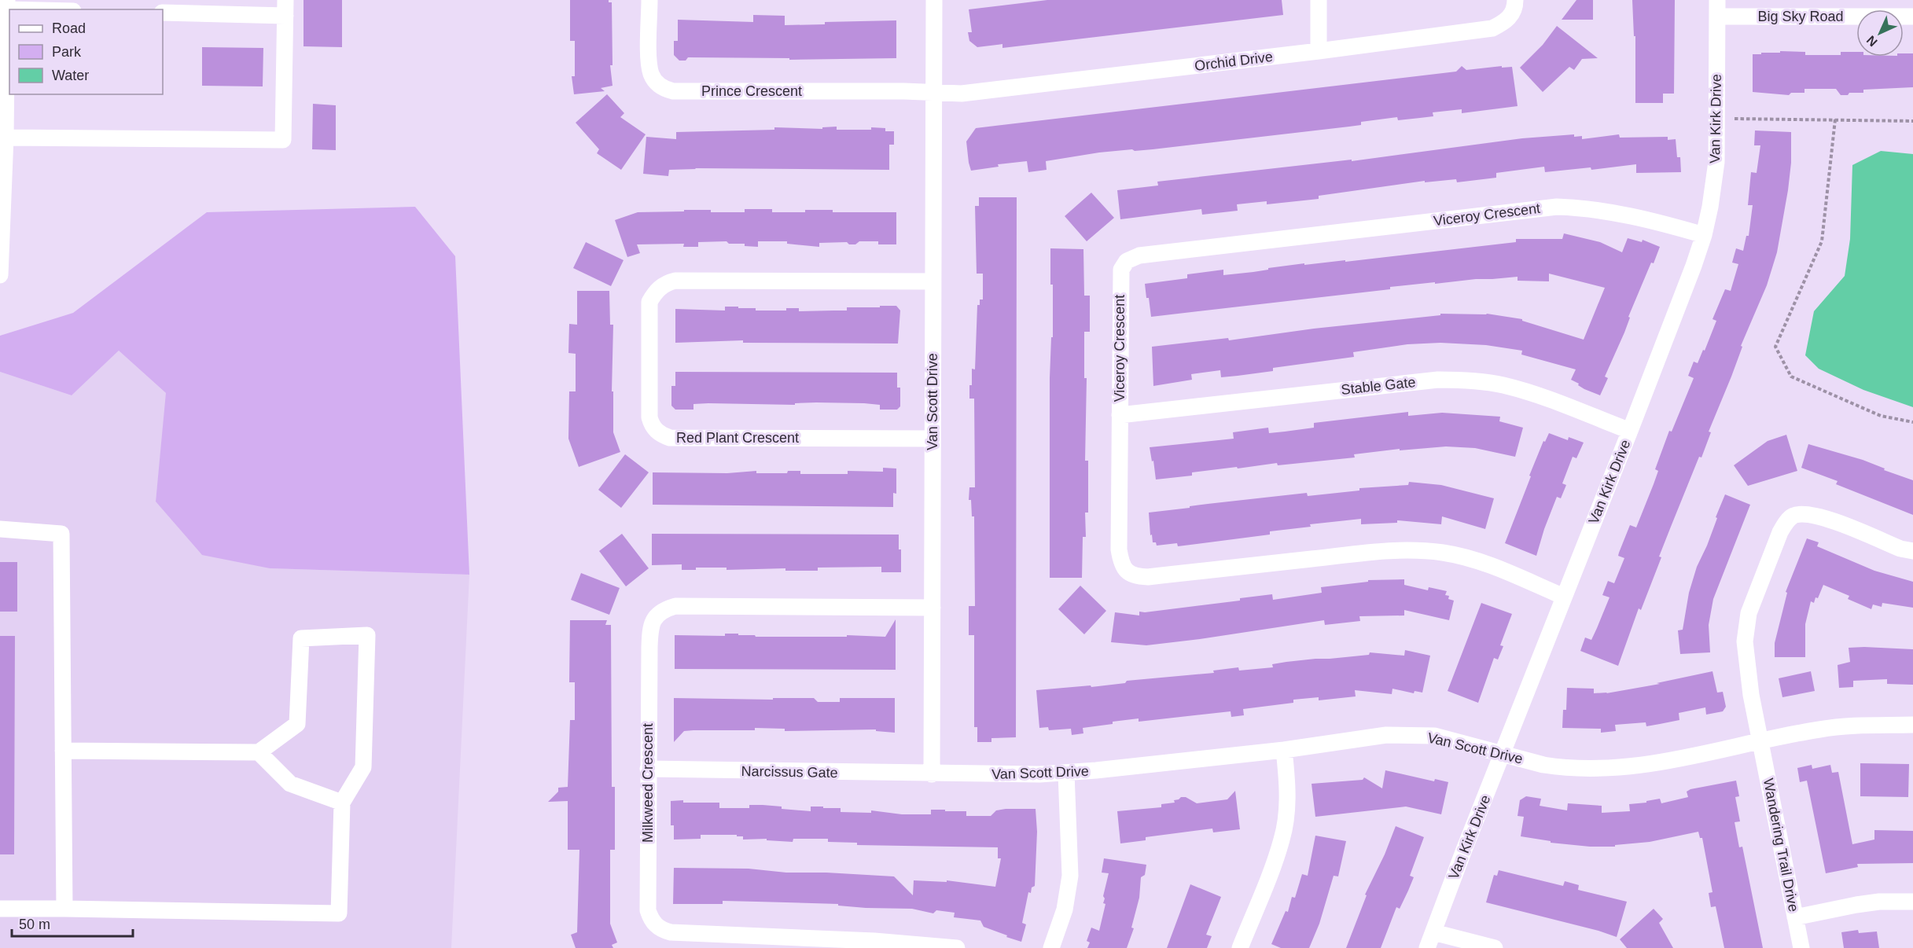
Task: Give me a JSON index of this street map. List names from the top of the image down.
{
  "streets": {
    "street": [
      "Big Sky Road",
      "Orchid Drive",
      "Prince Crescent",
      "Van Kirk Drive",
      "Viceroy Crescent",
      "Stable Gate",
      "Van Scott Drive",
      "Red Plant Crescent",
      "Narcissus Gate",
      "Milkweed Crescent",
      "Wandering Trail Drive"
    ]
  },
  "crossings": [
    ["Big Sky Road", "Van Kirk Drive"],
    ["Orchid Drive", "Prince Crescent"],
    ["Orchid Drive", "Van Scott Drive"],
    ["Prince Crescent", "Van Scott Drive"],
    ["Van Kirk Drive", "Viceroy Crescent"],
    ["Van Kirk Drive", "Stable Gate"],
    ["Van Kirk Drive", "Van Scott Drive"],
    ["Viceroy Crescent", "Stable Gate"],
    ["Van Scott Drive", "Red Plant Crescent"],
    ["Van Scott Drive", "Narcissus Gate"],
    ["Van Scott Drive", "Milkweed Crescent"],
    ["Van Scott Drive", "Wandering Trail Drive"],
    ["Narcissus Gate", "Milkweed Crescent"]
  ],
  "legend": ["Road", "Park", "Water"],
  "scale_bar": "50 m",
  "north": "bottom left"
}
